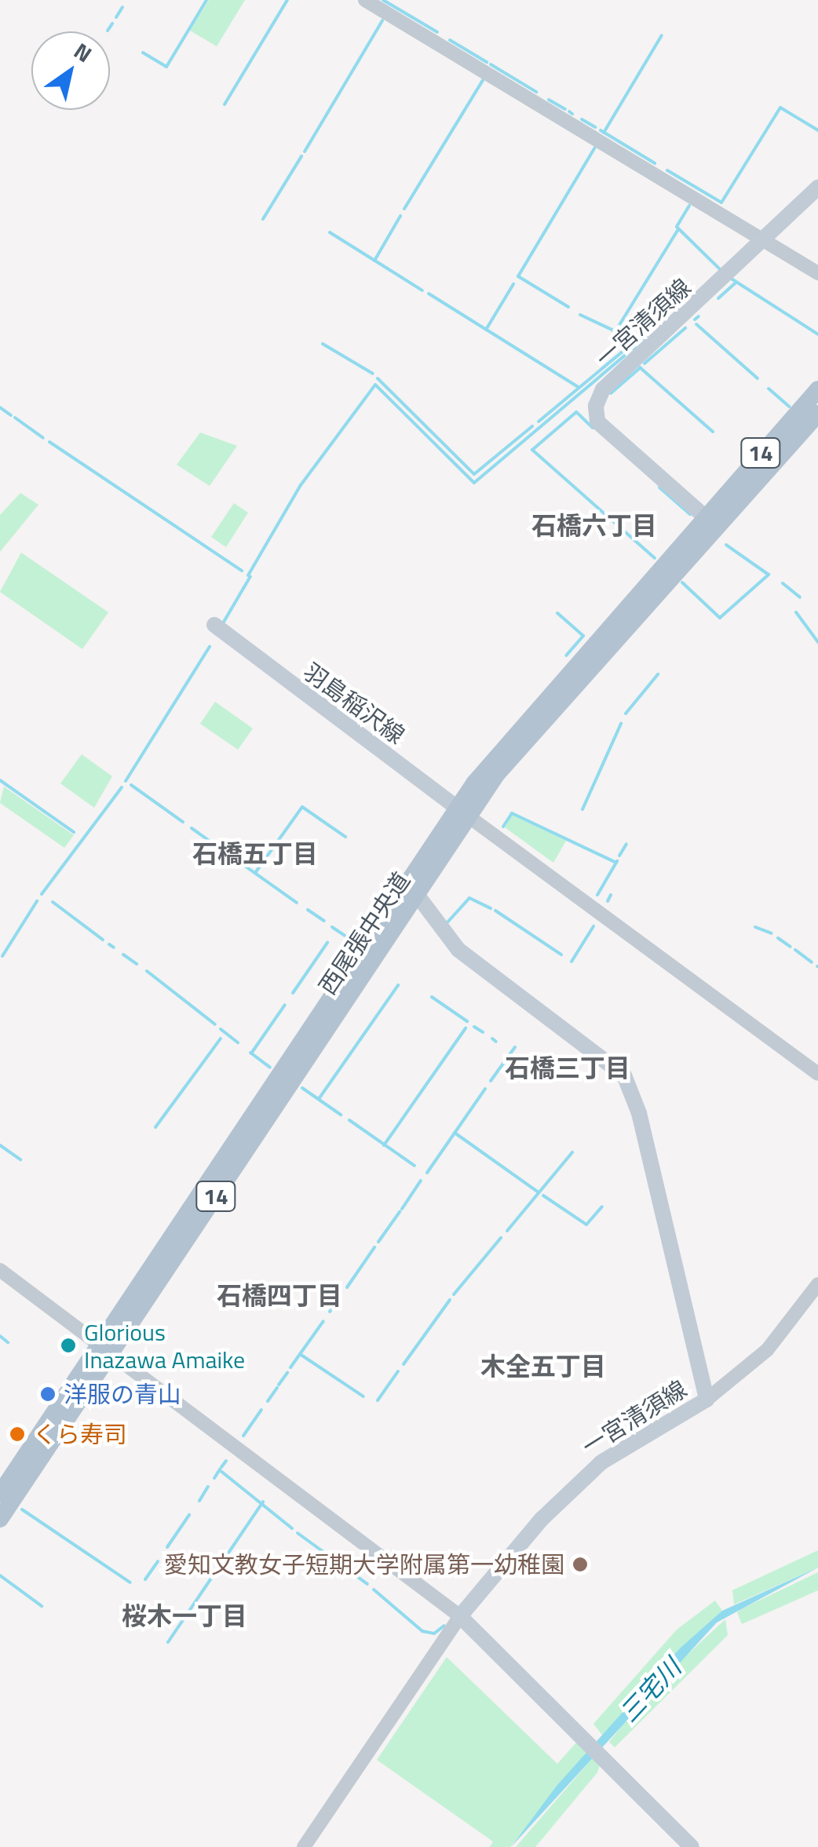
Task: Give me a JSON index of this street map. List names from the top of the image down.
{
  "streets": {
    "main road": [
      "一宮清須線",
      "14",
      "羽島稲沢線",
      "西尾張中央道"
    ]
  },
  "crossings": [
    ["一宮清須線", "西尾張中央道"],
    ["羽島稲沢線", "西尾張中央道"]
  ],
  "districts": [
    "石橋六丁目",
    "石橋五丁目",
    "石橋三丁目",
    "石橋四丁目",
    "木全五丁目",
    "桜木一丁目"
  ],
  "water": ["三宅川"],
  "places": [
    "Glorious Inazawa Amaike",
    "洋服の青山",
    "くら寿司",
    "愛知文教女子短期大学附属第一幼稚園"
  ],
  "north": "top right"
}
